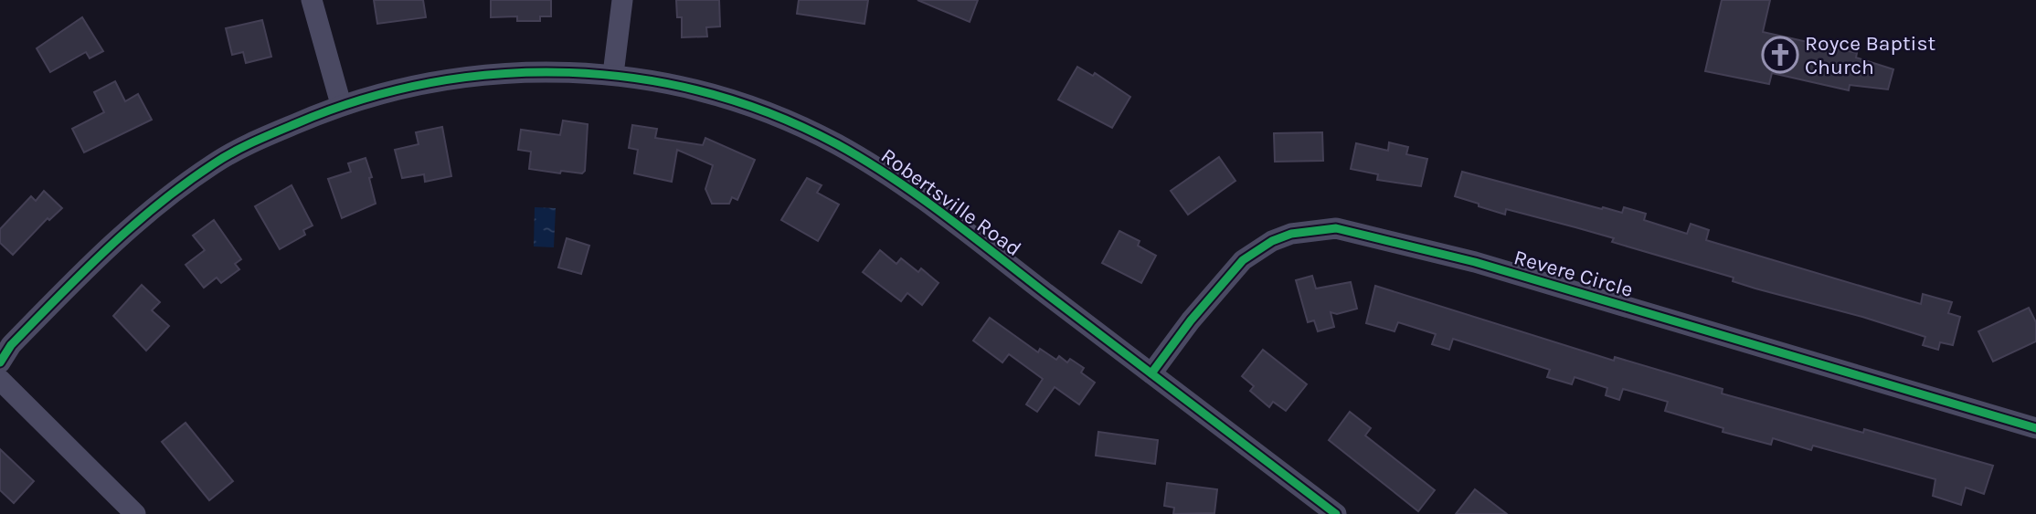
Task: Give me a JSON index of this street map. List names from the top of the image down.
{
  "streets": {
    "street": ["Robertsville Road", "Revere Circle"]
  },
  "crossings": [
    ["Robertsville Road", "Revere Circle"]
  ],
  "places": {
    "church": ["Royce Baptist Church"]
  }
}
